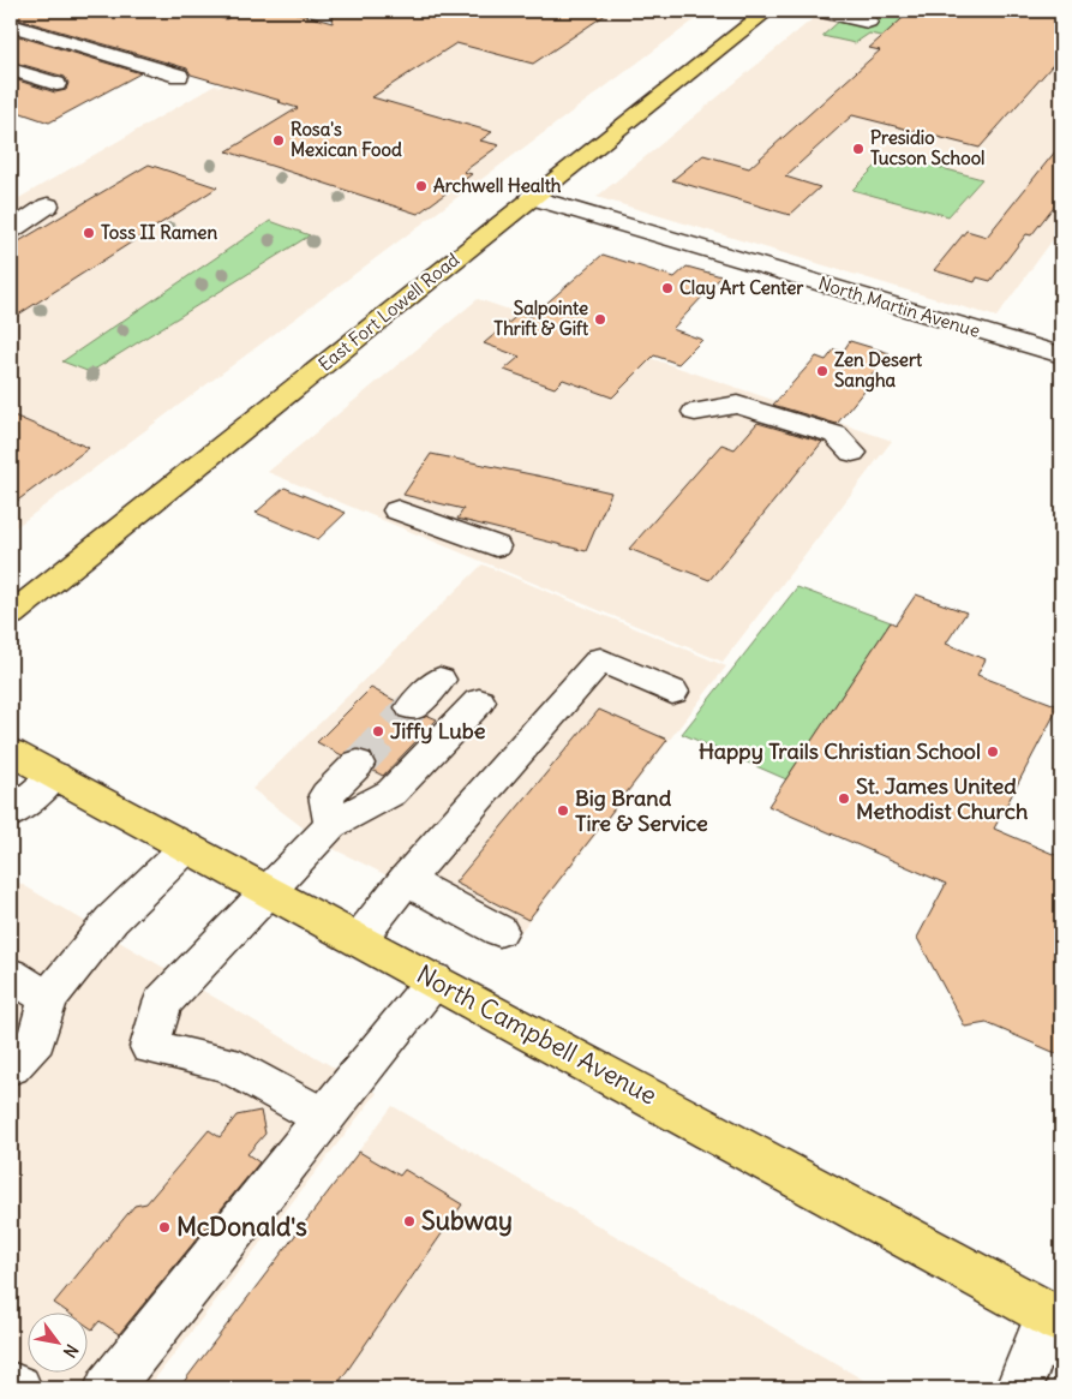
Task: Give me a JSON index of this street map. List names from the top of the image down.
{
  "streets": {
    "main road": ["East Fort Lowell Road", "North Campbell Avenue"],
    "street": ["North Martin Avenue"]
  },
  "crossings": [
    ["North Martin Avenue", "East Fort Lowell Road"]
  ],
  "places": [
    "Rosa's Mexican Food",
    "Presidio Tucson School",
    "Archwell Health",
    "Toss II Ramen",
    "Clay Art Center",
    "Salpointe Thrift & Gift",
    "Zen Desert Sangha",
    "Jiffy Lube",
    "Happy Trails Christian School",
    "St. James United Methodist Church",
    "Big Brand Tire & Service",
    "Subway",
    "McDonald's"
  ],
  "north": "bottom right"
}
